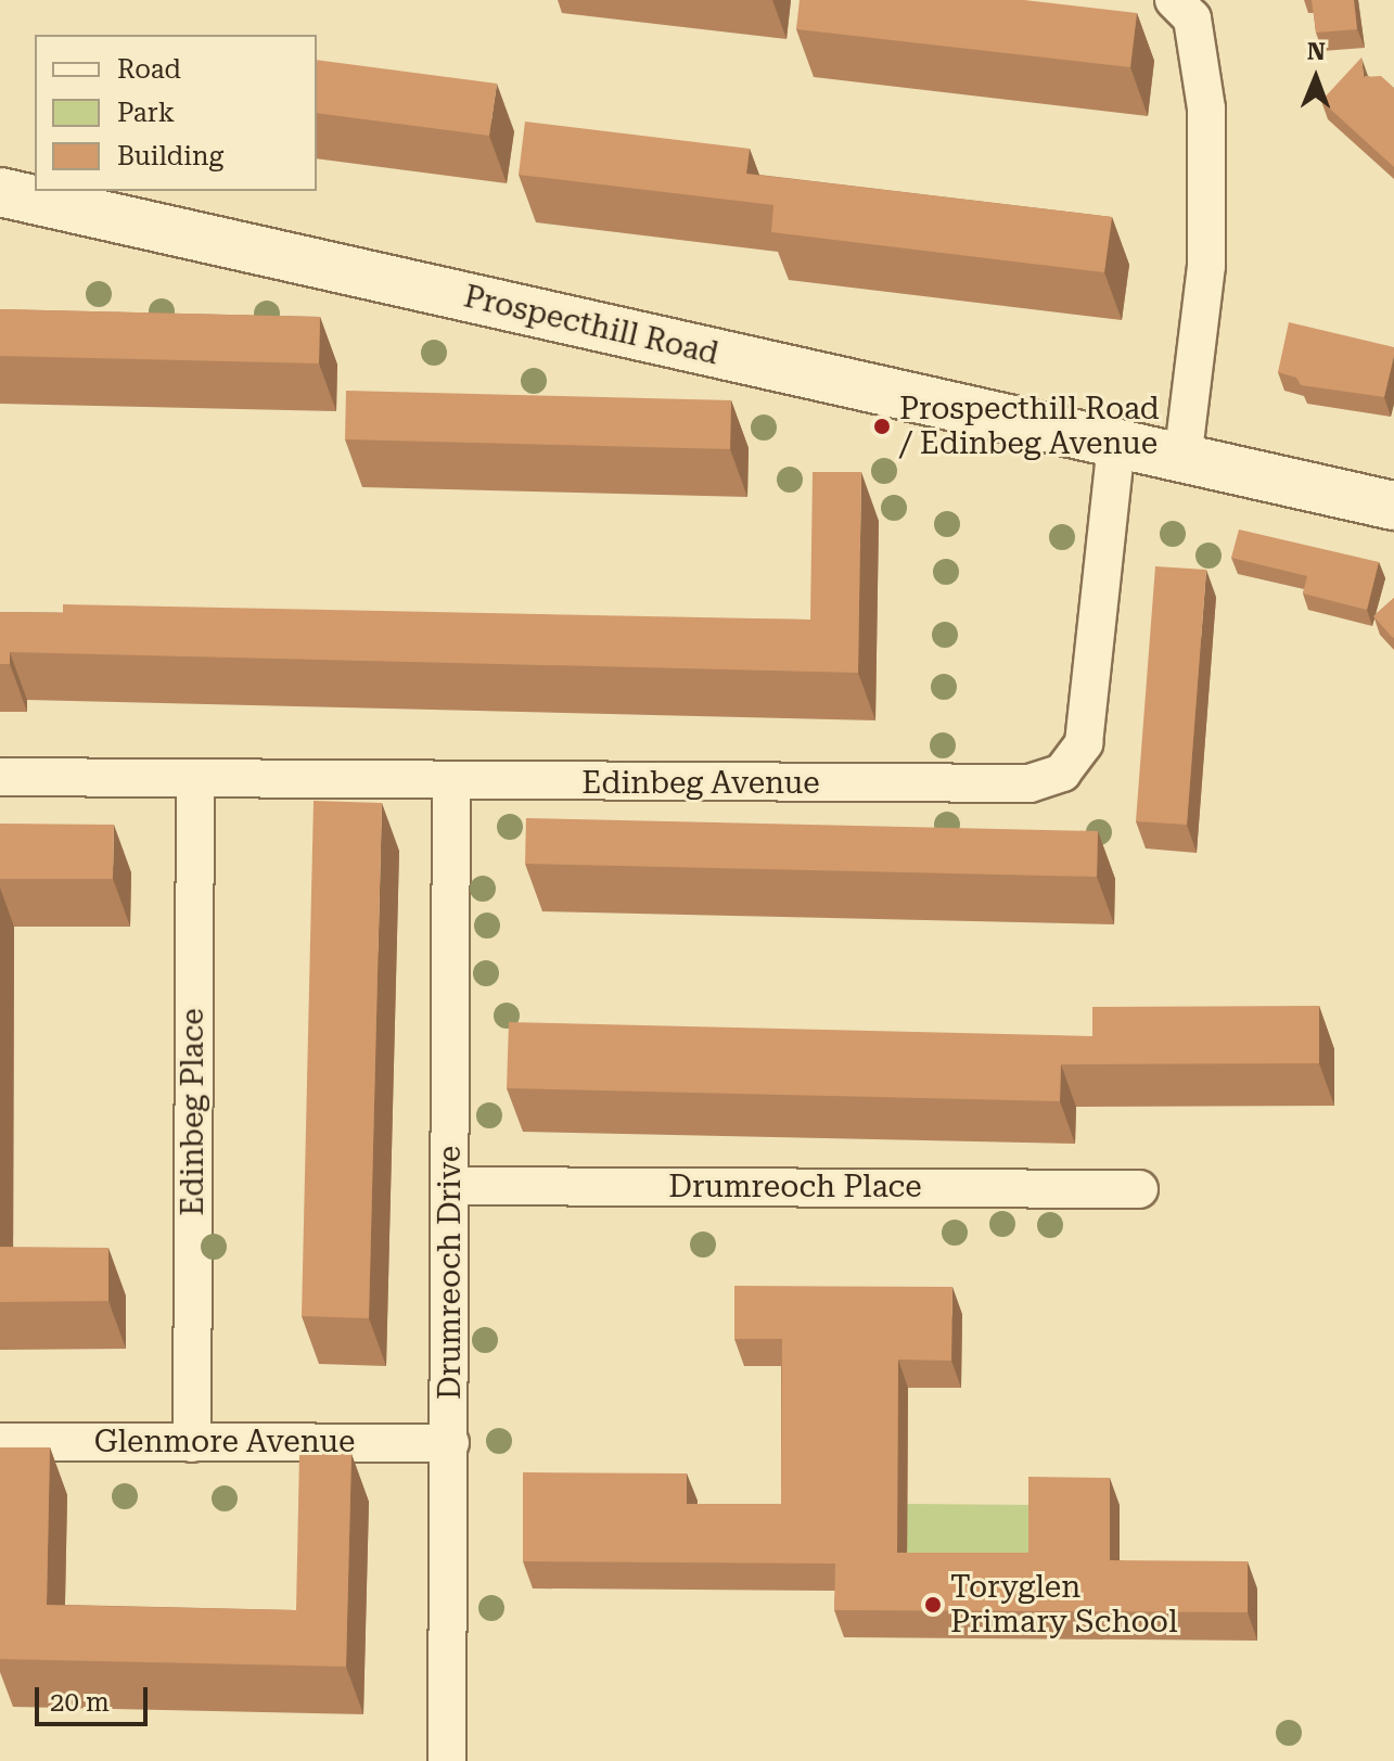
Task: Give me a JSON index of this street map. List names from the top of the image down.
{
  "streets": {
    "main road": ["Prospecthill Road"],
    "street": [
      "Edinbeg Avenue",
      "Edinbeg Place",
      "Drumreoch Place",
      "Drumreoch Drive",
      "Glenmore Avenue"
    ]
  },
  "crossings": [
    ["Prospecthill Road", "Edinbeg Avenue"],
    ["Edinbeg Avenue", "Edinbeg Place"],
    ["Edinbeg Avenue", "Drumreoch Drive"],
    ["Edinbeg Place", "Glenmore Avenue"],
    ["Drumreoch Place", "Drumreoch Drive"],
    ["Drumreoch Drive", "Glenmore Avenue"]
  ],
  "places": ["Prospecthill Road / Edinbeg Avenue", "Toryglen Primary School"],
  "legend": ["Road", "Park", "Building"],
  "scale_bar": "20 m",
  "north": "top"
}
